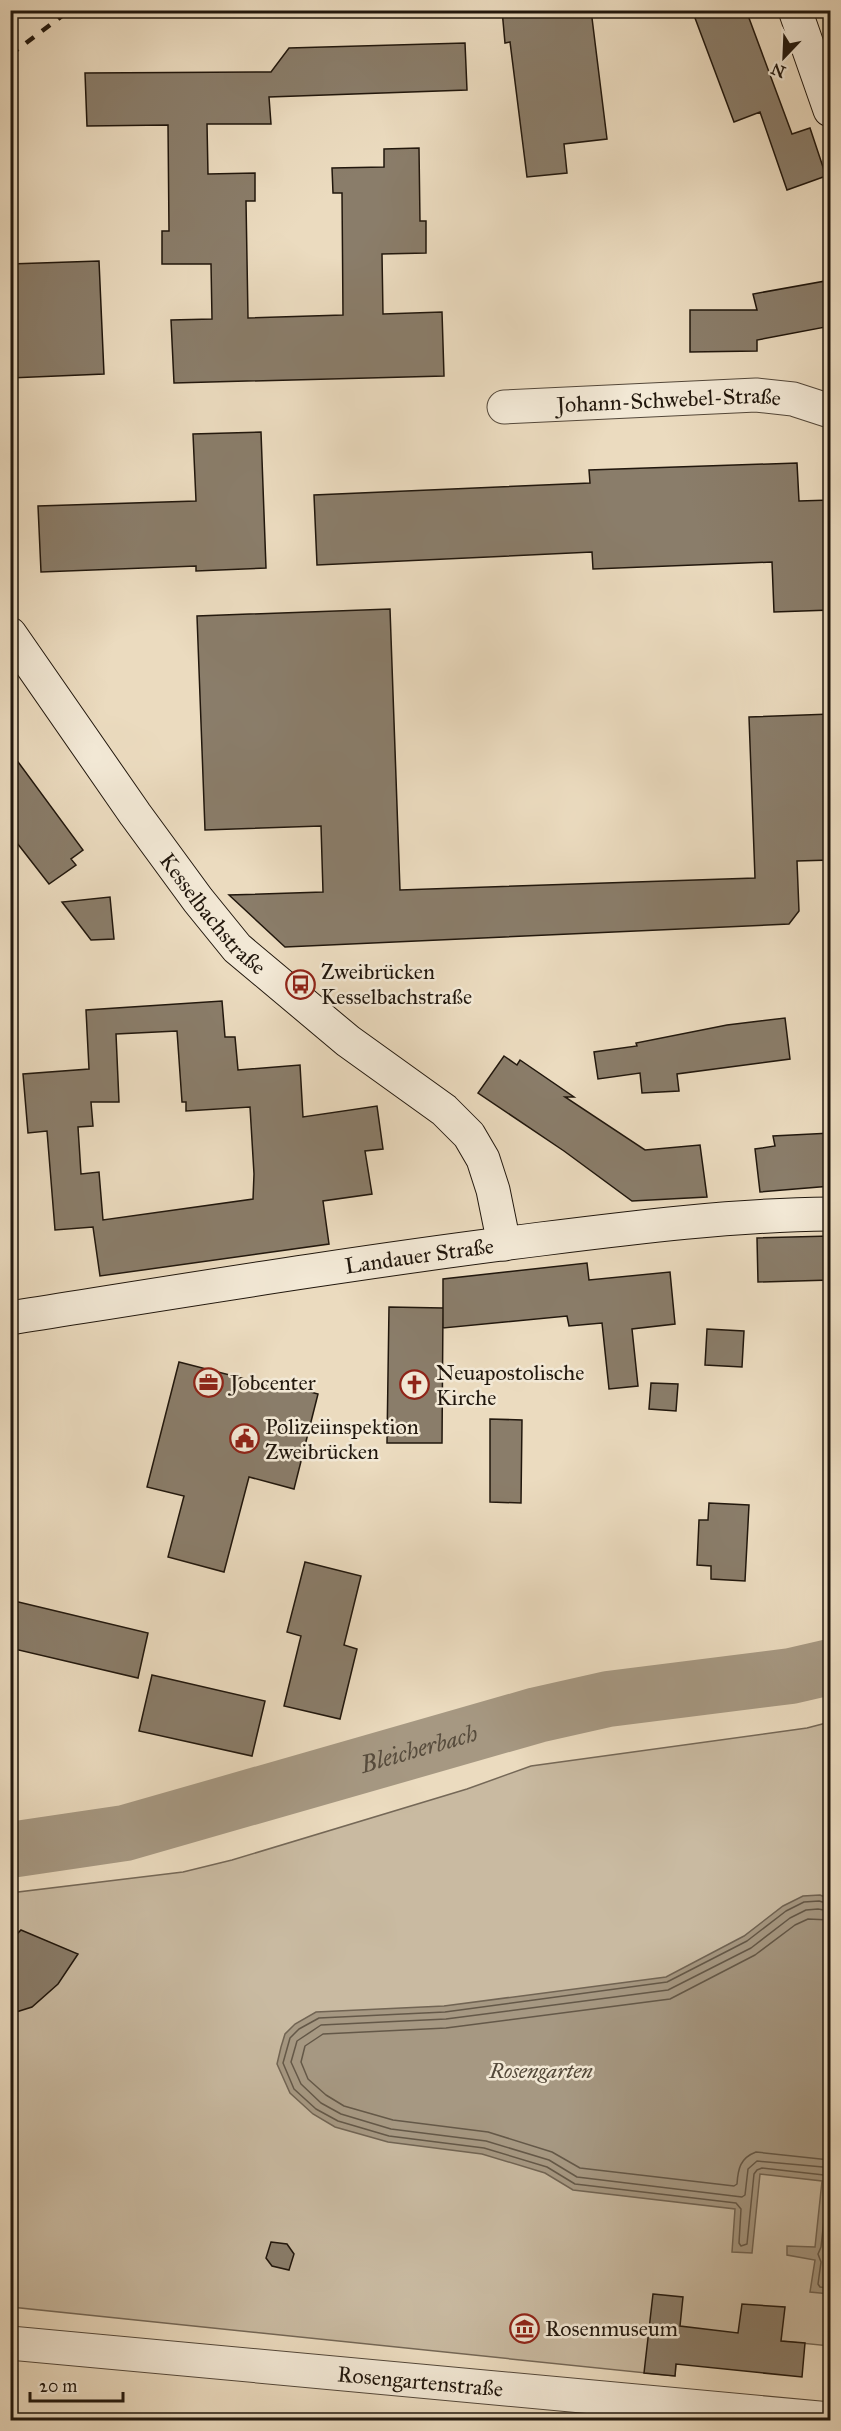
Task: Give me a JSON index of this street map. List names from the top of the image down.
{
  "streets": {
    "street": [
      "Johann-Schwebel-Straße",
      "Kesselbachstraße",
      "Landauer Straße",
      "Rosengartenstraße"
    ]
  },
  "crossings": [
    ["Kesselbachstraße", "Landauer Straße"]
  ],
  "water": ["Bleicherbach"],
  "parks": ["Rosengarten"],
  "places": {
    "bus stop": ["Zweibrücken Kesselbachstraße"],
    "office": ["Jobcenter"],
    "church": ["Neuapostolische Kirche"],
    "public building": ["Polizeiinspektion Zweibrücken"],
    "museum": ["Rosenmuseum"]
  },
  "scale_bar": "20 m",
  "north": "bottom left"
}
